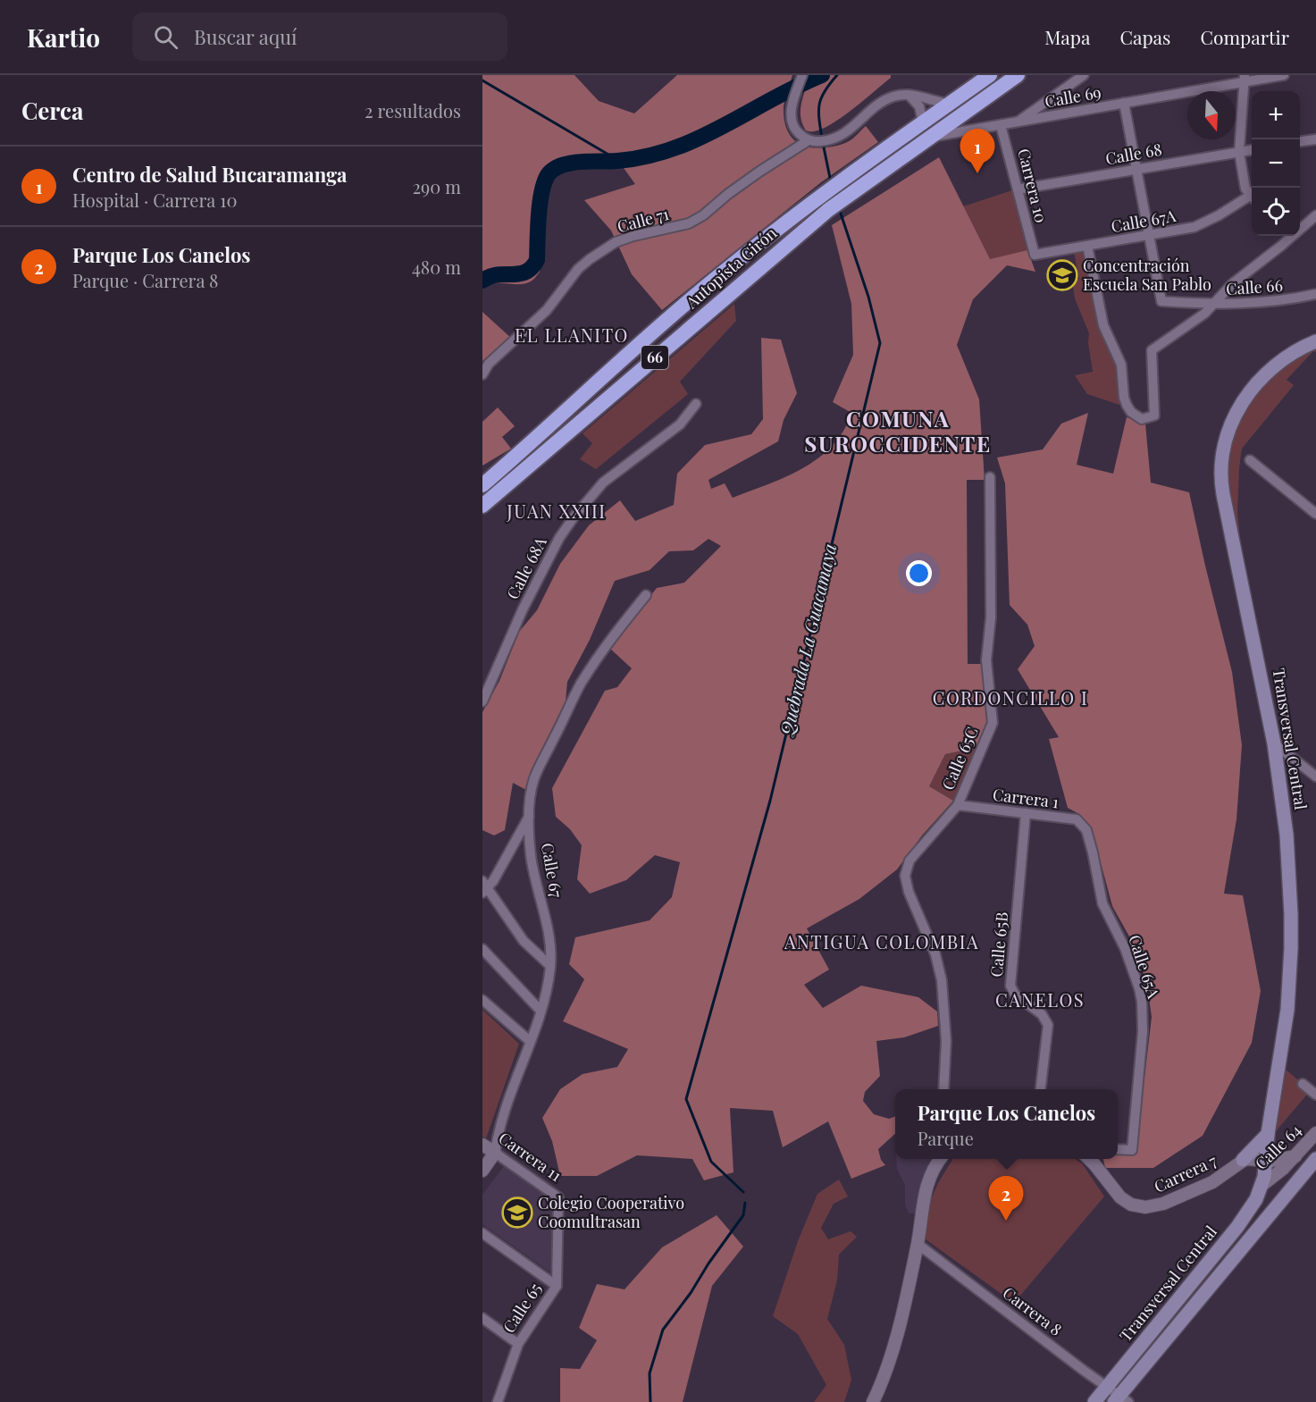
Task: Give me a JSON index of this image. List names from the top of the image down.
{
  "streets": {
    "highway": ["Autopista Girón", "66"],
    "main road": ["Transversal Central"],
    "street": [
      "Calle 69",
      "Calle 68",
      "Carrera 10",
      "Calle 71",
      "Calle 67A",
      "Calle 66",
      "Calle 68A",
      "Calle 65C",
      "Carrera 1",
      "Calle 67",
      "Calle 65B",
      "Calle 65A",
      "Calle 64",
      "Carrera 11",
      "Carrera 7",
      "Calle 65",
      "Carrera 8"
    ]
  },
  "crossings": [
    ["Calle 69", "Carrera 10"],
    ["Calle 69", "Autopista Girón"],
    ["Calle 68", "Carrera 10"],
    ["Carrera 10", "Calle 67A"],
    ["Calle 67A", "Calle 66"],
    ["Transversal Central", "Calle 64"],
    ["Transversal Central", "Carrera 7"],
    ["Transversal Central", "Carrera 8"],
    ["Calle 65C", "Carrera 1"],
    ["Carrera 1", "Calle 65B"],
    ["Carrera 1", "Calle 65A"],
    ["Calle 67", "Carrera 11"],
    ["Carrera 11", "Calle 65"]
  ],
  "districts": [
    "EL LLANITO",
    "COMUNA SUROCCIDENTE",
    "JUAN XXIII",
    "CORDONCILLO I",
    "ANTIGUA COLOMBIA",
    "CANELOS"
  ],
  "water": ["Quebrada La Guacamaya"],
  "places": {
    "school or university": ["Concentración Escuela San Pablo", "Colegio Cooperativo Coomultrasan"]
  },
  "north": "bottom",
  "page": {
    "header": "Kartio",
    "search": "Buscar aquí",
    "nav": ["Mapa", "Capas", "Compartir"],
    "heading": ["Cerca", "2 resultados"],
    "map_buttons": ["+", "−"],
    "pins": ["1", "2"],
    "list": [
      {
        "mark": "1",
        "name": "Centro de Salud Bucaramanga",
        "note": "Hospital · Carrera 10",
        "value": "290 m"
      },
      {
        "mark": "2",
        "name": "Parque Los Canelos",
        "note": "Parque · Carrera 8",
        "value": "480 m"
      }
    ],
    "popup": ["Parque Los Canelos", "Parque"]
  }
}
